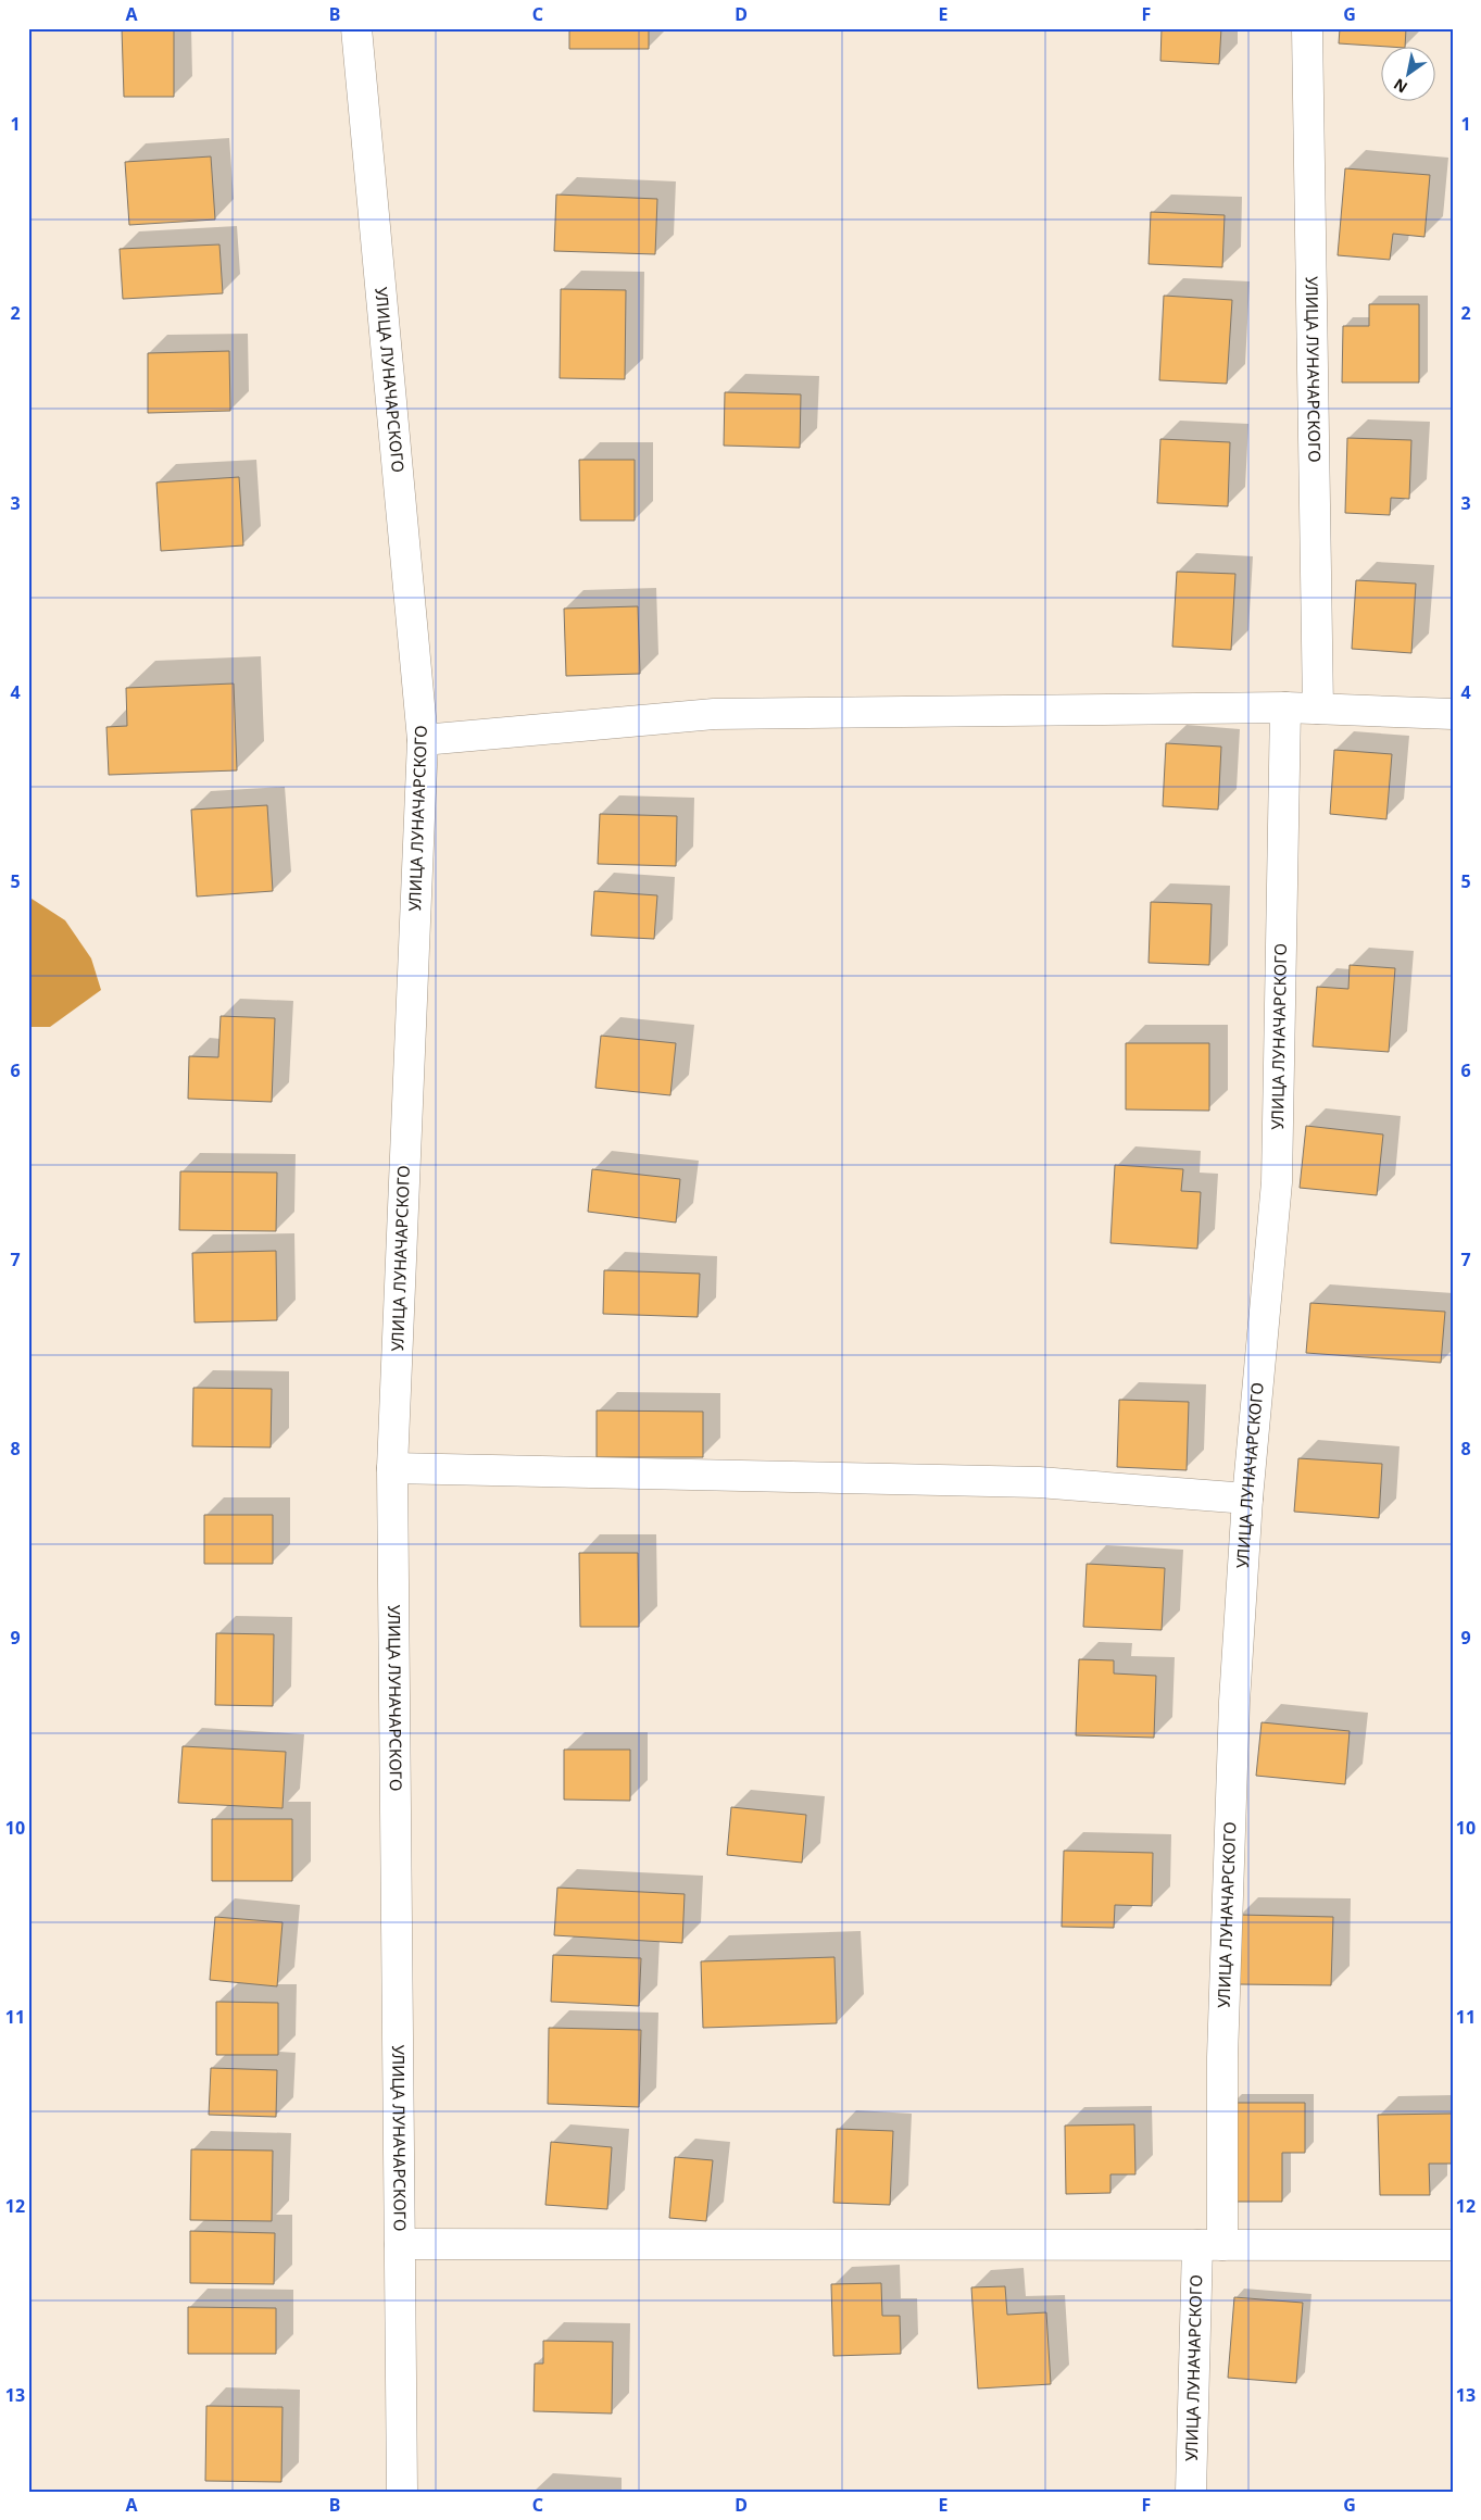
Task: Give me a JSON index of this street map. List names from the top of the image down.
{
  "streets": {
    "street": ["УЛИЦА ЛУНАЧАРСКОГО"]
  },
  "north": "bottom left",
  "grid": {
    "columns": [
      "A",
      "B",
      "C",
      "D",
      "E",
      "F",
      "G"
    ],
    "rows": [
      "1",
      "2",
      "3",
      "4",
      "5",
      "6",
      "7",
      "8",
      "9",
      "10",
      "11",
      "12",
      "13"
    ]
  }
}
